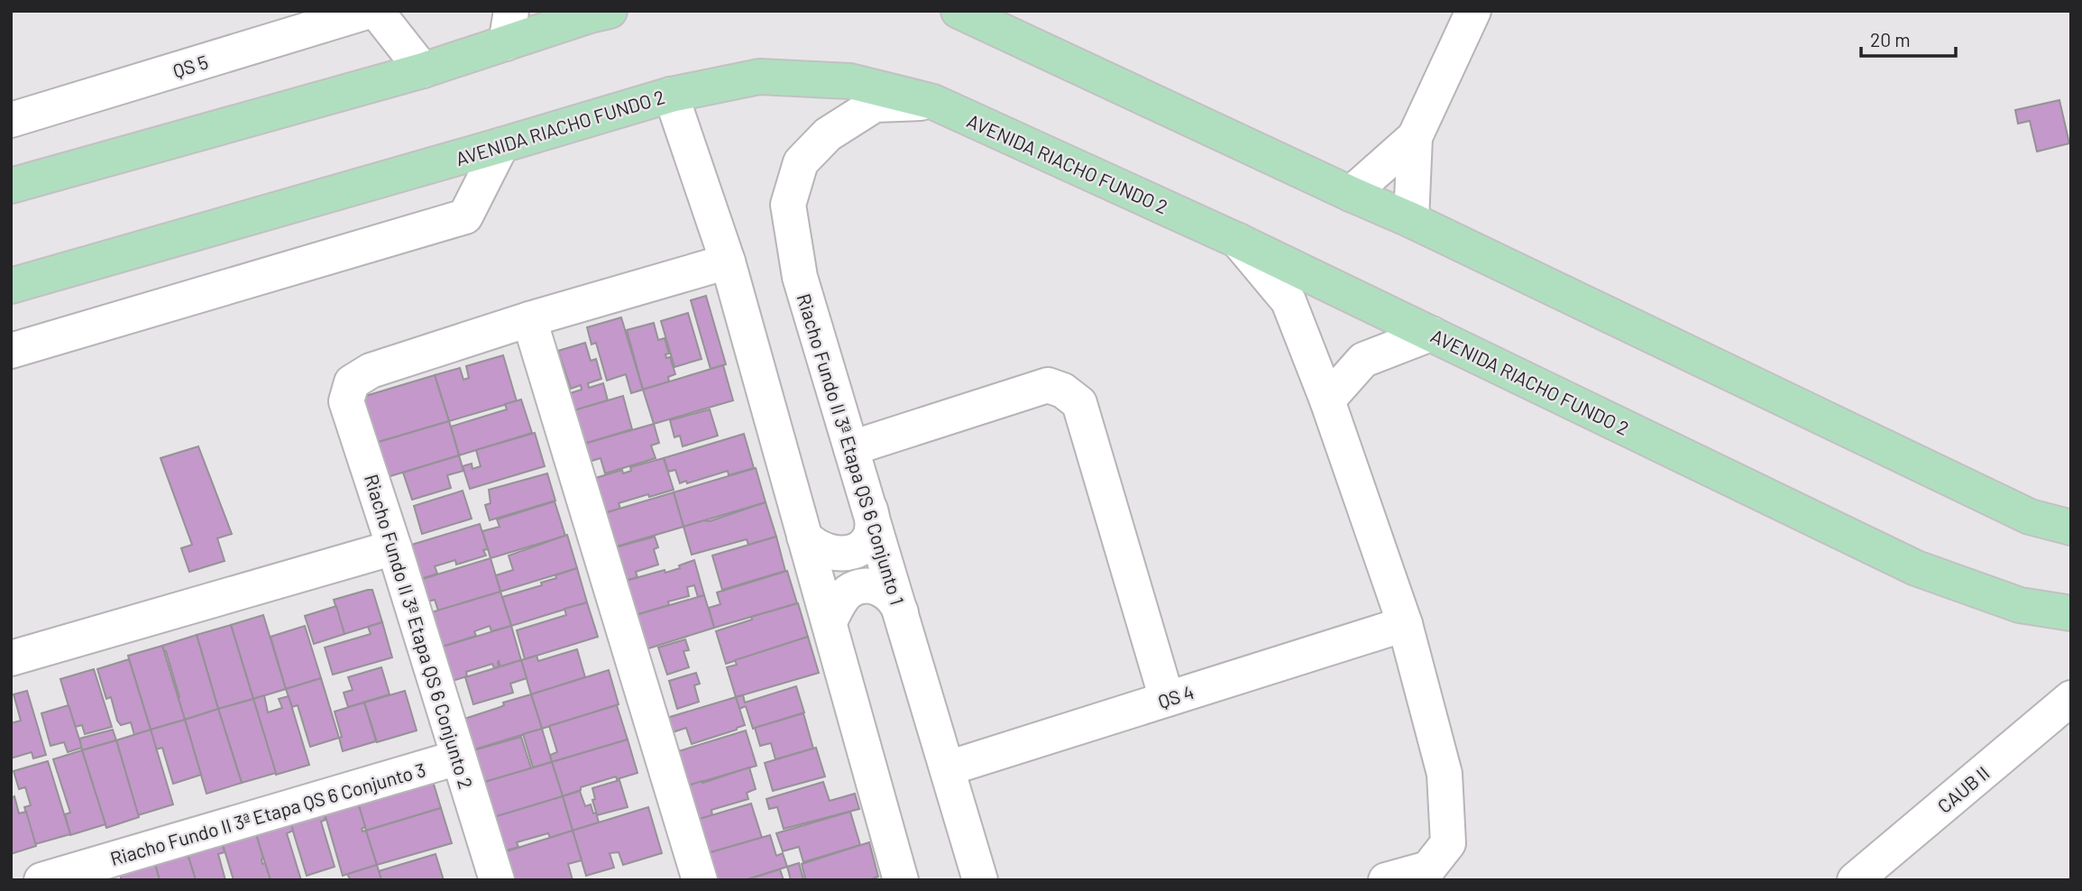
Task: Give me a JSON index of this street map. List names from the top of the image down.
{
  "streets": {
    "main road": ["AVENIDA RIACHO FUNDO 2"],
    "street": [
      "QS 5",
      "Riacho Fundo II 3ª Etapa QS 6 Conjunto 1",
      "Riacho Fundo II 3ª Etapa QS 6 Conjunto 2",
      "QS 4",
      "CAUB II",
      "Riacho Fundo II 3ª Etapa QS 6 Conjunto 3"
    ]
  },
  "crossings": [
    ["AVENIDA RIACHO FUNDO 2", "Riacho Fundo II 3ª Etapa QS 6 Conjunto 1"],
    ["Riacho Fundo II 3ª Etapa QS 6 Conjunto 1", "QS 4"],
    ["Riacho Fundo II 3ª Etapa QS 6 Conjunto 2", "Riacho Fundo II 3ª Etapa QS 6 Conjunto 3"]
  ],
  "scale_bar": "20 m"
}
